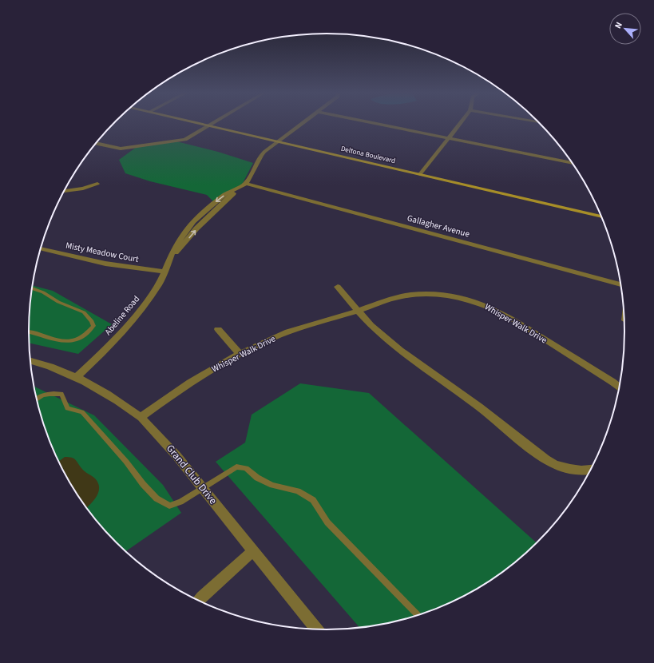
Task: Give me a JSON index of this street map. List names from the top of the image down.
{
  "streets": {
    "main road": ["Deltona Boulevard"],
    "street": [
      "Gallagher Avenue",
      "Misty Meadow Court",
      "Abeline Road",
      "Whisper Walk Drive",
      "Grand Club Drive"
    ]
  },
  "crossings": [
    ["Gallagher Avenue", "Abeline Road"],
    ["Misty Meadow Court", "Abeline Road"],
    ["Abeline Road", "Grand Club Drive"],
    ["Whisper Walk Drive", "Grand Club Drive"]
  ],
  "north": "top left"
}
